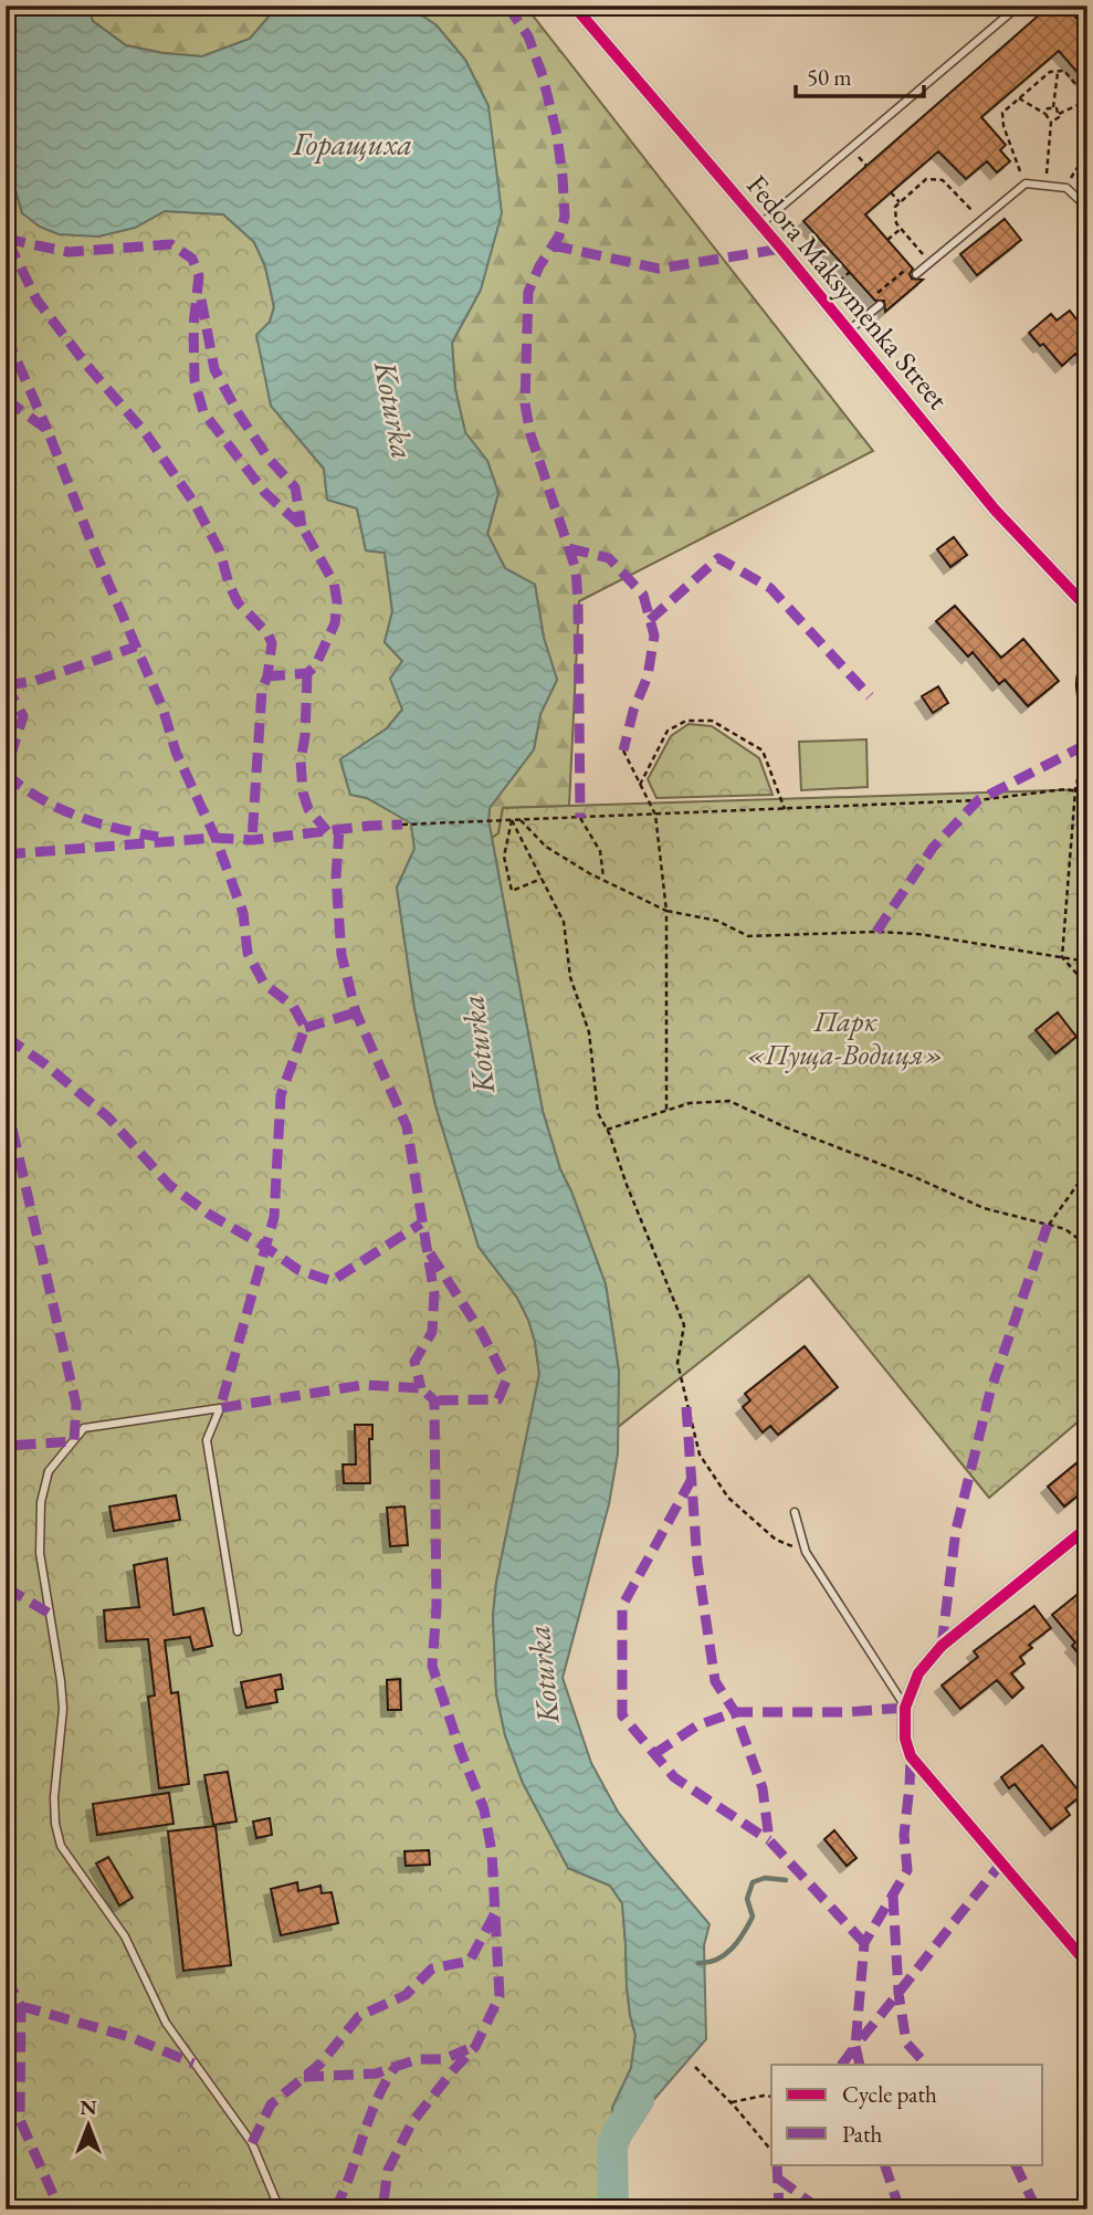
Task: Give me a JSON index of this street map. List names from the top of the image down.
{
  "streets": {
    "street": ["Fedora Maksymenka Street"]
  },
  "water": ["Горащиха", "Koturka"],
  "parks": ["Парк «Пуща-Водиця»"],
  "legend": ["Cycle path", "Path"],
  "scale_bar": "50 m",
  "north": "top"
}
